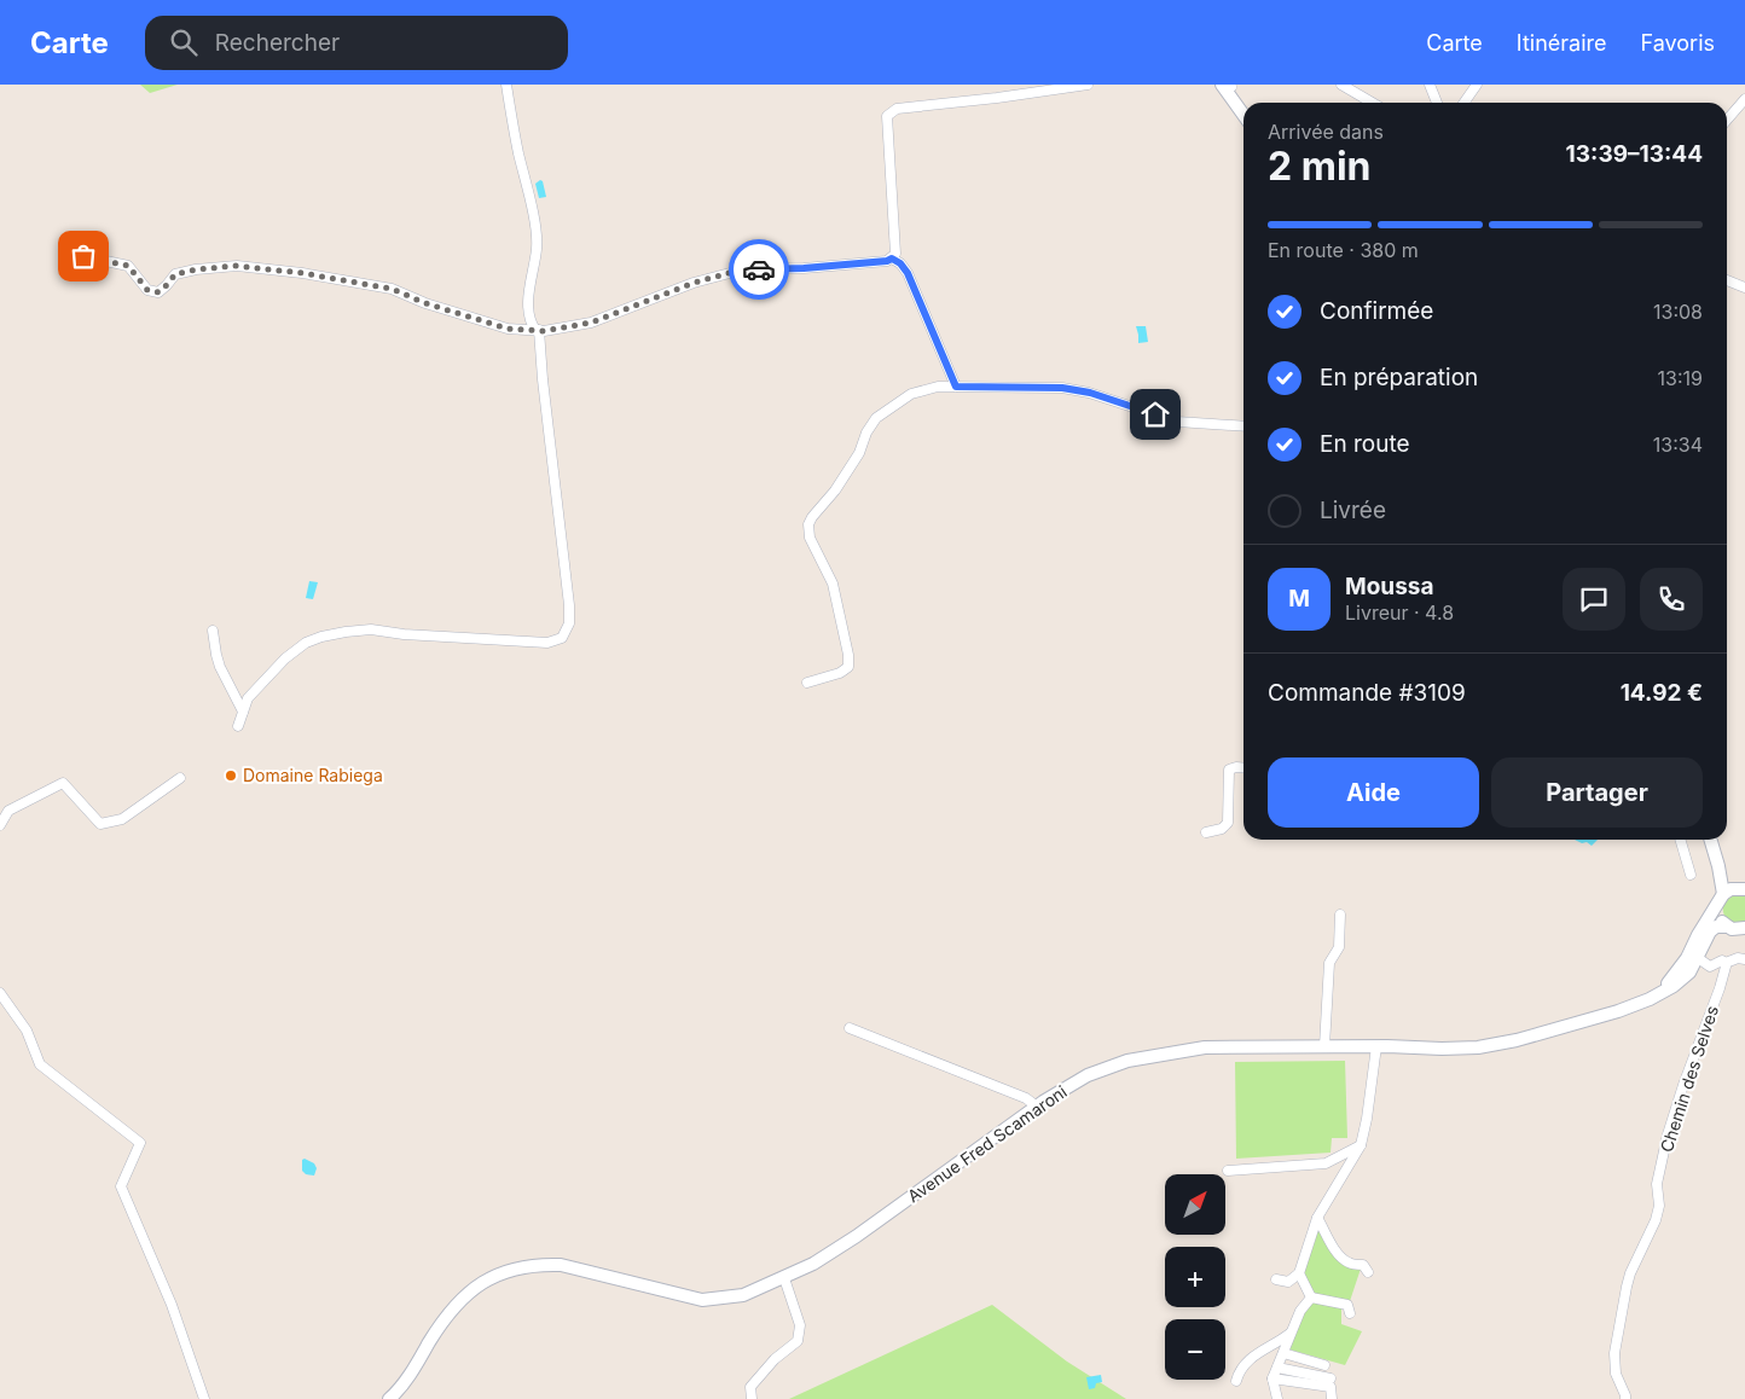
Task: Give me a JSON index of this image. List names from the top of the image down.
{
  "streets": {
    "main road": ["Avenue Fred Scamaroni"],
    "street": ["Chemin des Selves"]
  },
  "places": ["Domaine Rabiega"],
  "north": "top right",
  "page": {
    "header": "Carte",
    "search": "Rechercher",
    "nav": ["Carte", "Itinéraire", "Favoris"],
    "heading": ["2 min", "Arrivée dans", "13:39–13:44"],
    "panel": [
      "Moussa",
      "Livreur · 4.8",
      "Commande #3109",
      "14.92 €"
    ],
    "bar": "En route · 380 m",
    "list": [
      ["Confirmée", "13:08"],
      ["En préparation", "13:19"],
      ["En route", "13:34"],
      "Livrée"
    ],
    "round": "M",
    "buttons": ["Aide", "Partager"],
    "map_buttons": ["+", "−"]
  }
}
